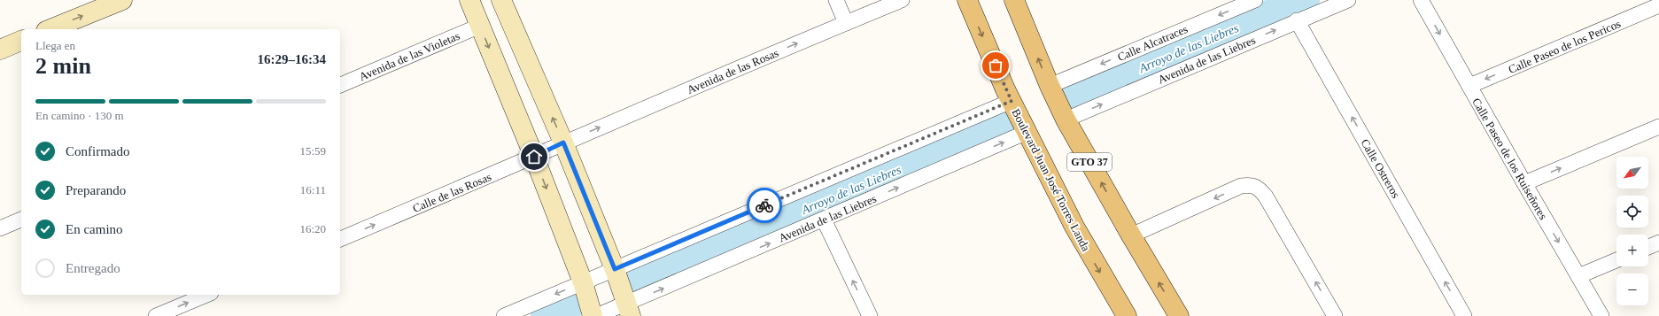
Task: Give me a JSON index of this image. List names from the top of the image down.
{
  "streets": {
    "main road": ["GTO 37", "Boulevard Juan José Torres Landa"],
    "street": [
      "Calle Alcatraces",
      "Calle Paseo de los Pericos",
      "Avenida de las Violetas",
      "Avenida de las Liebres",
      "Avenida de las Rosas",
      "Calle Paseo de los Ruiseñores",
      "Calle Ostreros",
      "Calle de las Rosas"
    ]
  },
  "crossings": [
    ["Calle Alcatraces", "GTO 37"],
    ["Calle Paseo de los Pericos", "Calle Paseo de los Ruiseñores"],
    ["Avenida de las Liebres", "GTO 37"],
    ["Avenida de las Liebres", "Calle Ostreros"],
    ["Avenida de las Liebres", "Boulevard Juan José Torres Landa"],
    ["Avenida de las Rosas", "Calle de las Rosas"]
  ],
  "one_way": [
    "Calle Alcatraces",
    "Avenida de las Rosas",
    "Calle Paseo de los Ruiseñores",
    "Calle Ostreros"
  ],
  "water": ["Arroyo de las Liebres"],
  "north": "bottom left",
  "page": {
    "heading": ["2 min", "Llega en", "16:29–16:34"],
    "bar": "En camino · 130 m",
    "list": [
      ["Confirmado", "15:59"],
      ["Preparando", "16:11"],
      ["En camino", "16:20"],
      "Entregado"
    ],
    "map_buttons": ["+", "−"]
  }
}
